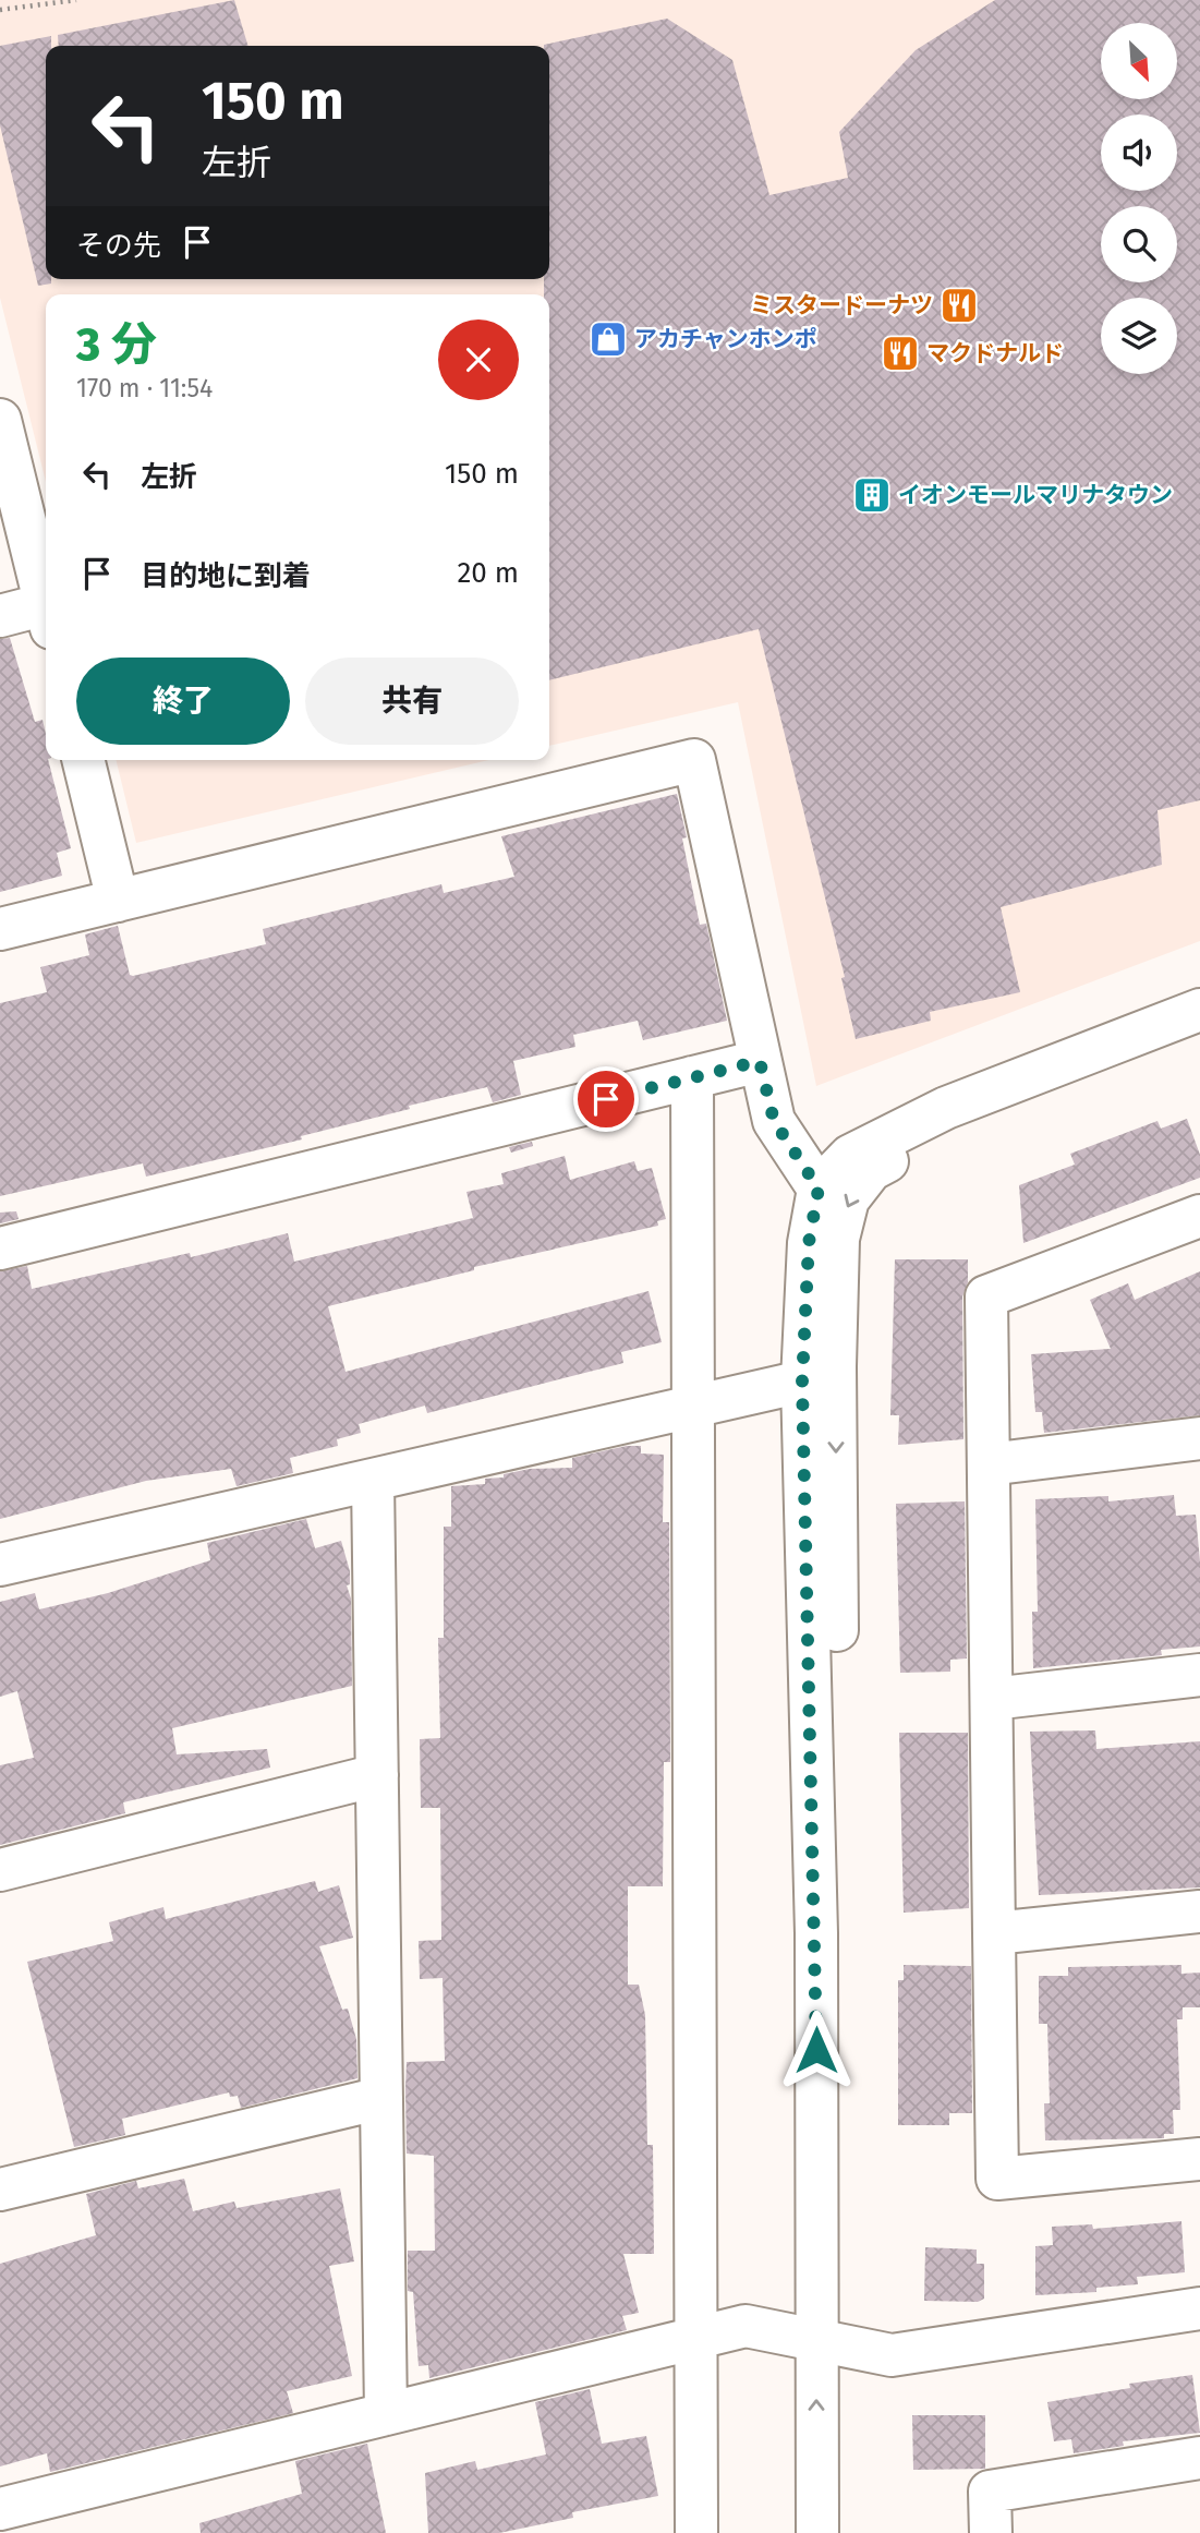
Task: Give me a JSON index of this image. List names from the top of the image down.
{
  "places": {
    "restaurant": ["ミスタードーナツ", "マクドナルド"],
    "shop": ["アカチャンホンポ"],
    "building": ["イオンモールマリナタウン"]
  },
  "north": "bottom right",
  "page": {
    "turn": ["150 m", "左折"],
    "then": "その先",
    "heading": ["3 分", "170 m · 11:54"],
    "list": [
      {
        "name": "左折",
        "value": "150 m"
      },
      {
        "name": "目的地に到着",
        "value": "20 m"
      }
    ],
    "buttons": ["終了", "共有"]
  }
}
